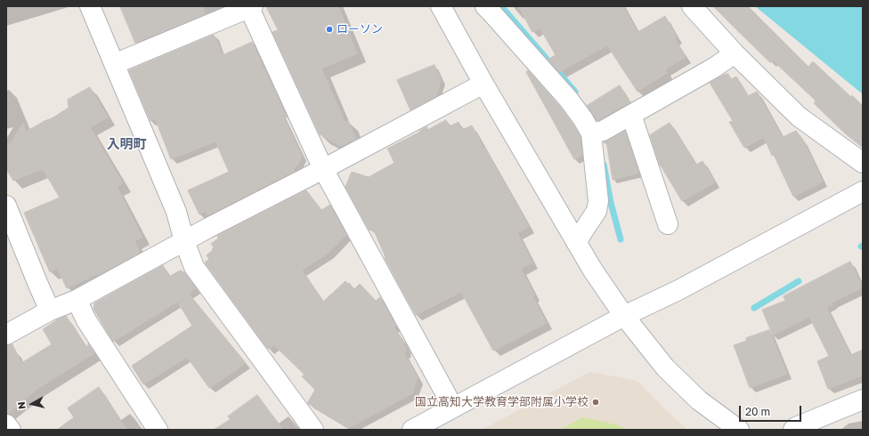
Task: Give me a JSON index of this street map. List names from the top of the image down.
{
  "districts": ["入明町"],
  "places": ["ローソン", "国立高知大学教育学部附属小学校"],
  "scale_bar": "20 m",
  "north": "left"
}
